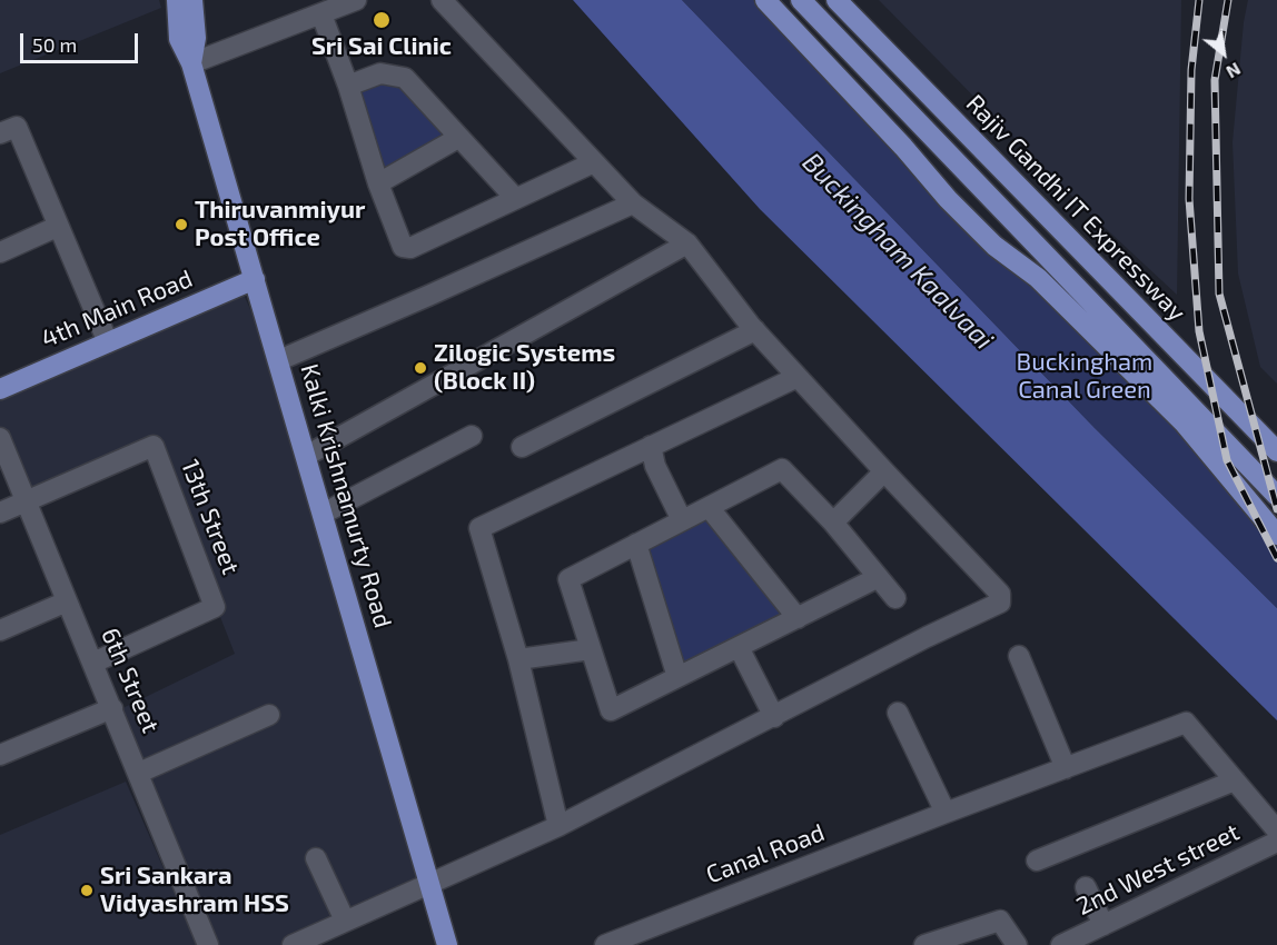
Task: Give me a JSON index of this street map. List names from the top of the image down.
{
  "streets": {
    "main road": ["Rajiv Gandhi IT Expressway", "4th Main Road", "Kalki Krishnamurty Road"],
    "street": [
      "13th Street",
      "6th Street",
      "Canal Road",
      "2nd West street"
    ]
  },
  "crossings": [
    ["4th Main Road", "Kalki Krishnamurty Road"],
    ["13th Street", "6th Street"]
  ],
  "water": ["Buckingham Kaalvaai"],
  "parks": ["Buckingham Canal Green"],
  "places": [
    "Sri Sai Clinic",
    "Thiruvanmiyur Post Office",
    "Zilogic Systems (Block II)",
    "Sri Sankara Vidyashram HSS"
  ],
  "scale_bar": "50 m",
  "north": "bottom right"
}
